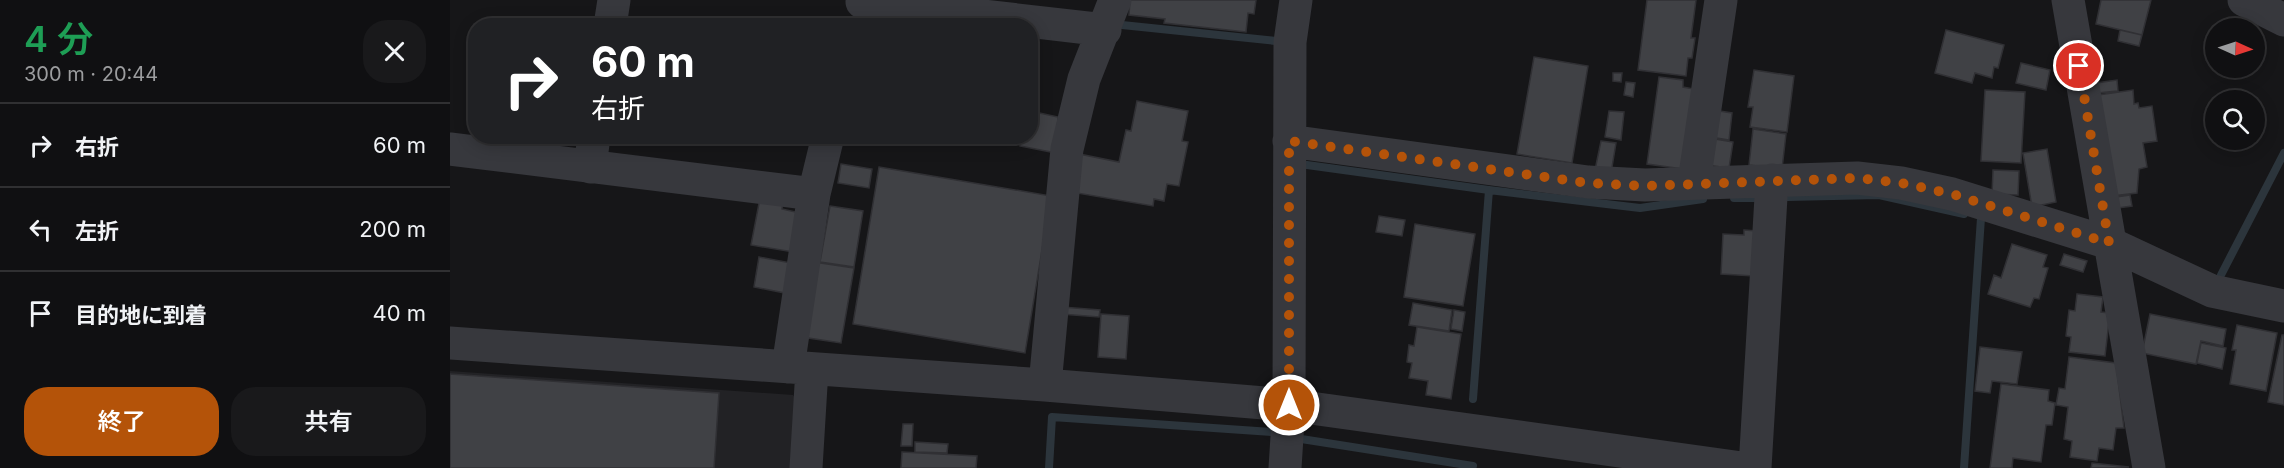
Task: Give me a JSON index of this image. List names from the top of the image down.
{
  "north": "right",
  "page": {
    "heading": ["4 分", "300 m · 20:44"],
    "turn": ["60 m", "右折"],
    "list": [
      {
        "name": "右折",
        "value": "60 m"
      },
      {
        "name": "左折",
        "value": "200 m"
      },
      {
        "name": "目的地に到着",
        "value": "40 m"
      }
    ],
    "buttons": ["終了", "共有"]
  }
}
